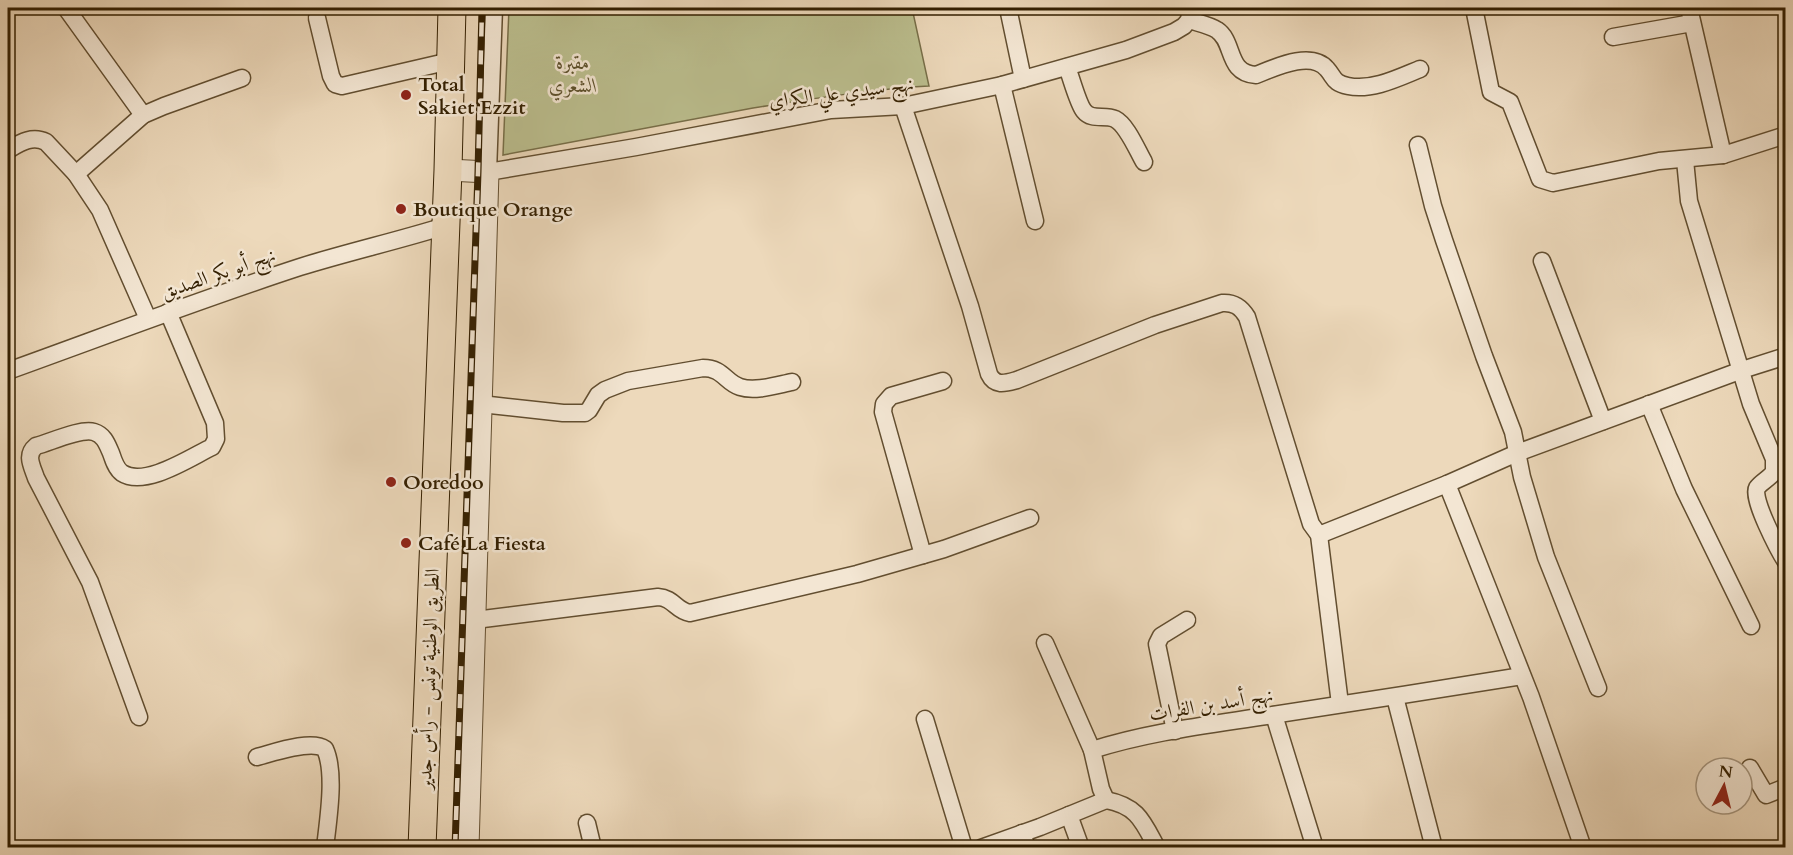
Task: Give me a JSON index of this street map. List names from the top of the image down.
{
  "streets": {
    "main road": ["الطريق الوطنية تونس - رأس جدير"],
    "street": ["نهج سيدي علي الكراي", "نهج أبو بكر الصديق", "نهج أسد بن الفرات"]
  },
  "crossings": [
    ["نهج أبو بكر الصديق", "الطريق الوطنية تونس - رأس جدير"]
  ],
  "parks": ["مقبرة الشعري"],
  "places": [
    "Total Sakiet Ezzit",
    "Boutique Orange",
    "Ooredoo",
    "Café La Fiesta"
  ],
  "north": "top"
}
